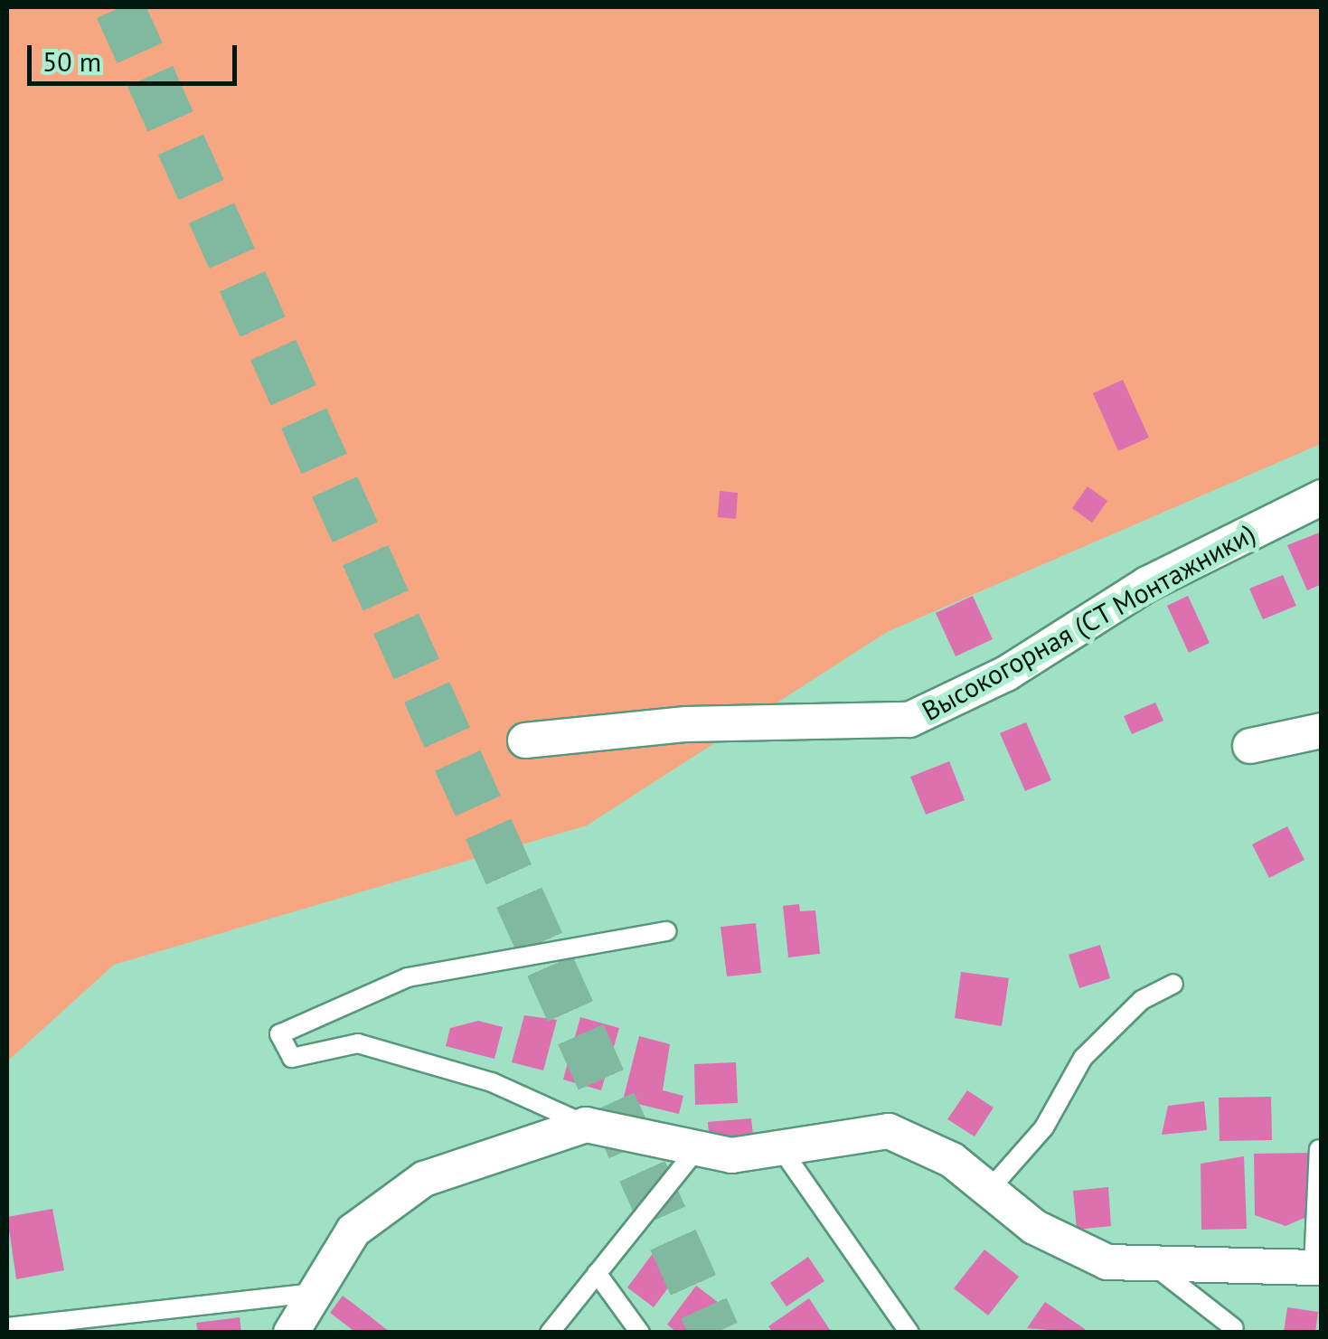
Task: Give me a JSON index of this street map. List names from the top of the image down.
{
  "streets": {
    "street": ["Высокогорная (СТ Монтажники)"]
  },
  "scale_bar": "50 m"
}
